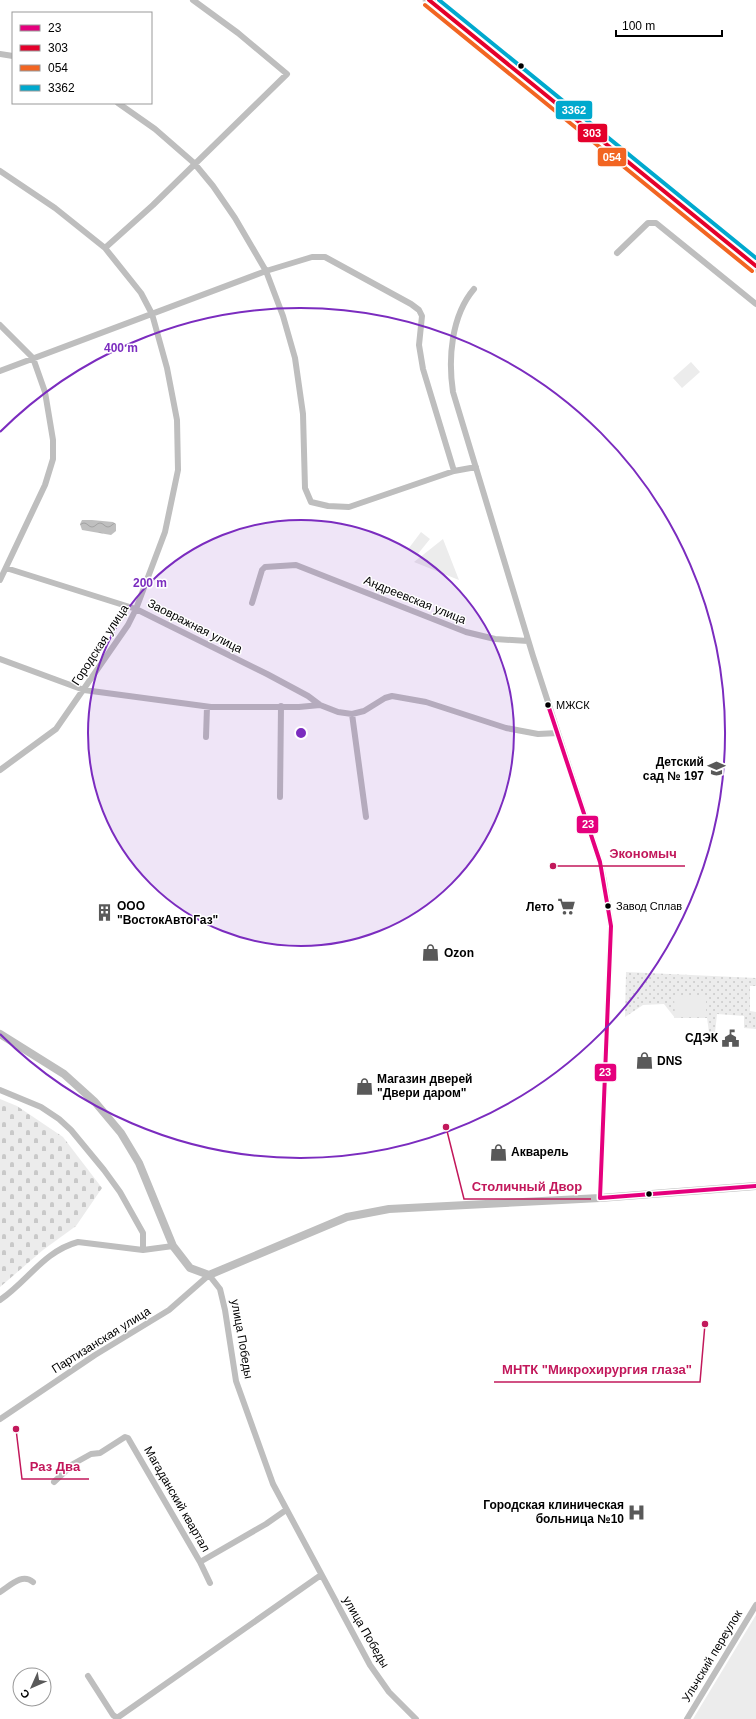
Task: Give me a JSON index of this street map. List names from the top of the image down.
{
  "streets": {
    "street": [
      "Андреевская улица",
      "Заовражная улица",
      "Городская улица",
      "улица Победы",
      "Партизанская улица",
      "Магаданский квартал",
      "Ульчский переулок"
    ]
  },
  "crossings": [
    ["Заовражная улица", "Городская улица"],
    ["улица Победы", "Партизанская улица"],
    ["улица Победы", "Магаданский квартал"]
  ],
  "places": {
    "other": [
      "МЖСК",
      "Экономыч",
      "Завод Сплав",
      "Столичный Двор",
      "МНТК \"Микрохирургия глаза\"",
      "Раз Два"
    ],
    "school or university": ["Детский сад № 197"],
    "supermarket": ["Лето"],
    "building": ["ООО \"ВостокАвтоГаз\""],
    "shop": [
      "Ozon",
      "DNS",
      "Магазин дверей \"Двери даром\"",
      "Акварель"
    ],
    "public building": ["СДЭК"],
    "hospital": ["Городская клиническая больница №10"]
  },
  "lines": [
    "transit line 303",
    "transit line 3362",
    "transit line 054",
    "transit line 23"
  ],
  "legend": [
    "23",
    "303",
    "054",
    "3362"
  ],
  "scale_bar": "100 m",
  "north": "bottom left",
  "rings": ["400 m", "200 m"]
}
